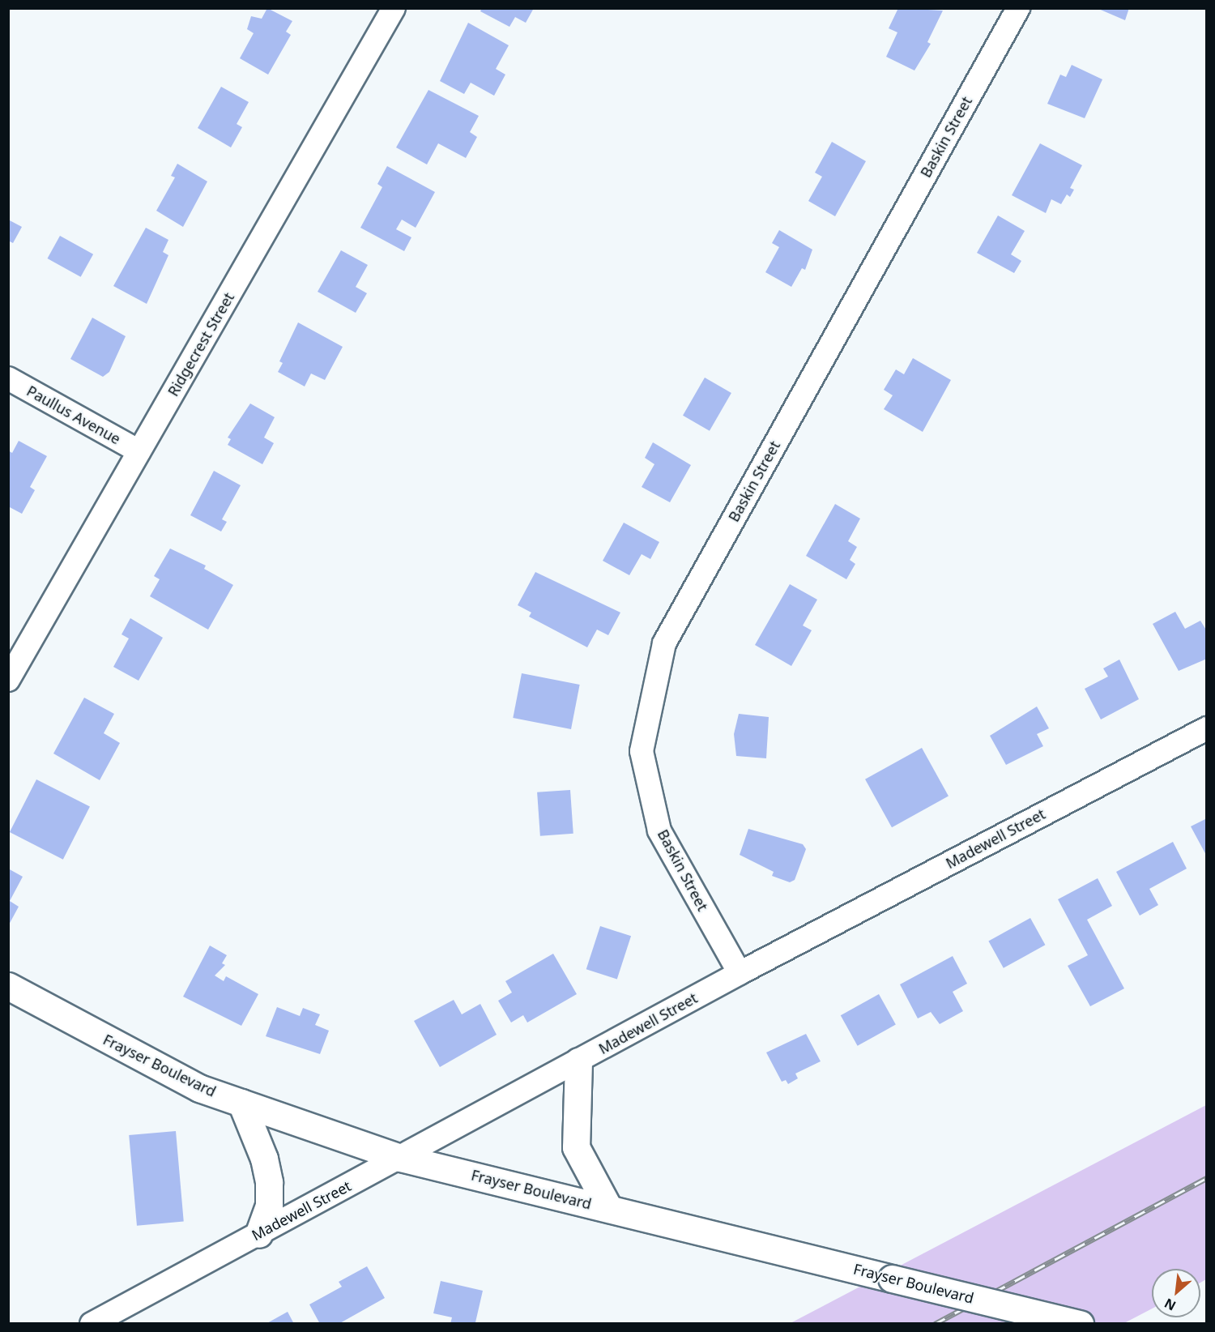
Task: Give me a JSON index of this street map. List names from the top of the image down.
{
  "streets": {
    "main road": ["Frayser Boulevard"],
    "street": [
      "Baskin Street",
      "Ridgecrest Street",
      "Paullus Avenue",
      "Madewell Street"
    ]
  },
  "crossings": [
    ["Baskin Street", "Madewell Street"],
    ["Ridgecrest Street", "Paullus Avenue"],
    ["Madewell Street", "Frayser Boulevard"]
  ],
  "north": "bottom left"
}
